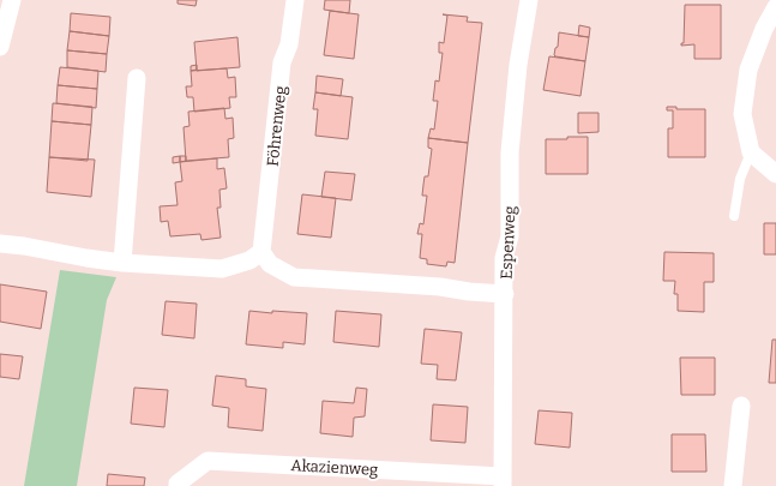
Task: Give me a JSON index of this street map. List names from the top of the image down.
{
  "streets": {
    "street": ["Föhrenweg", "Espenweg", "Akazienweg"]
  },
  "crossings": [
    ["Espenweg", "Akazienweg"]
  ]
}
